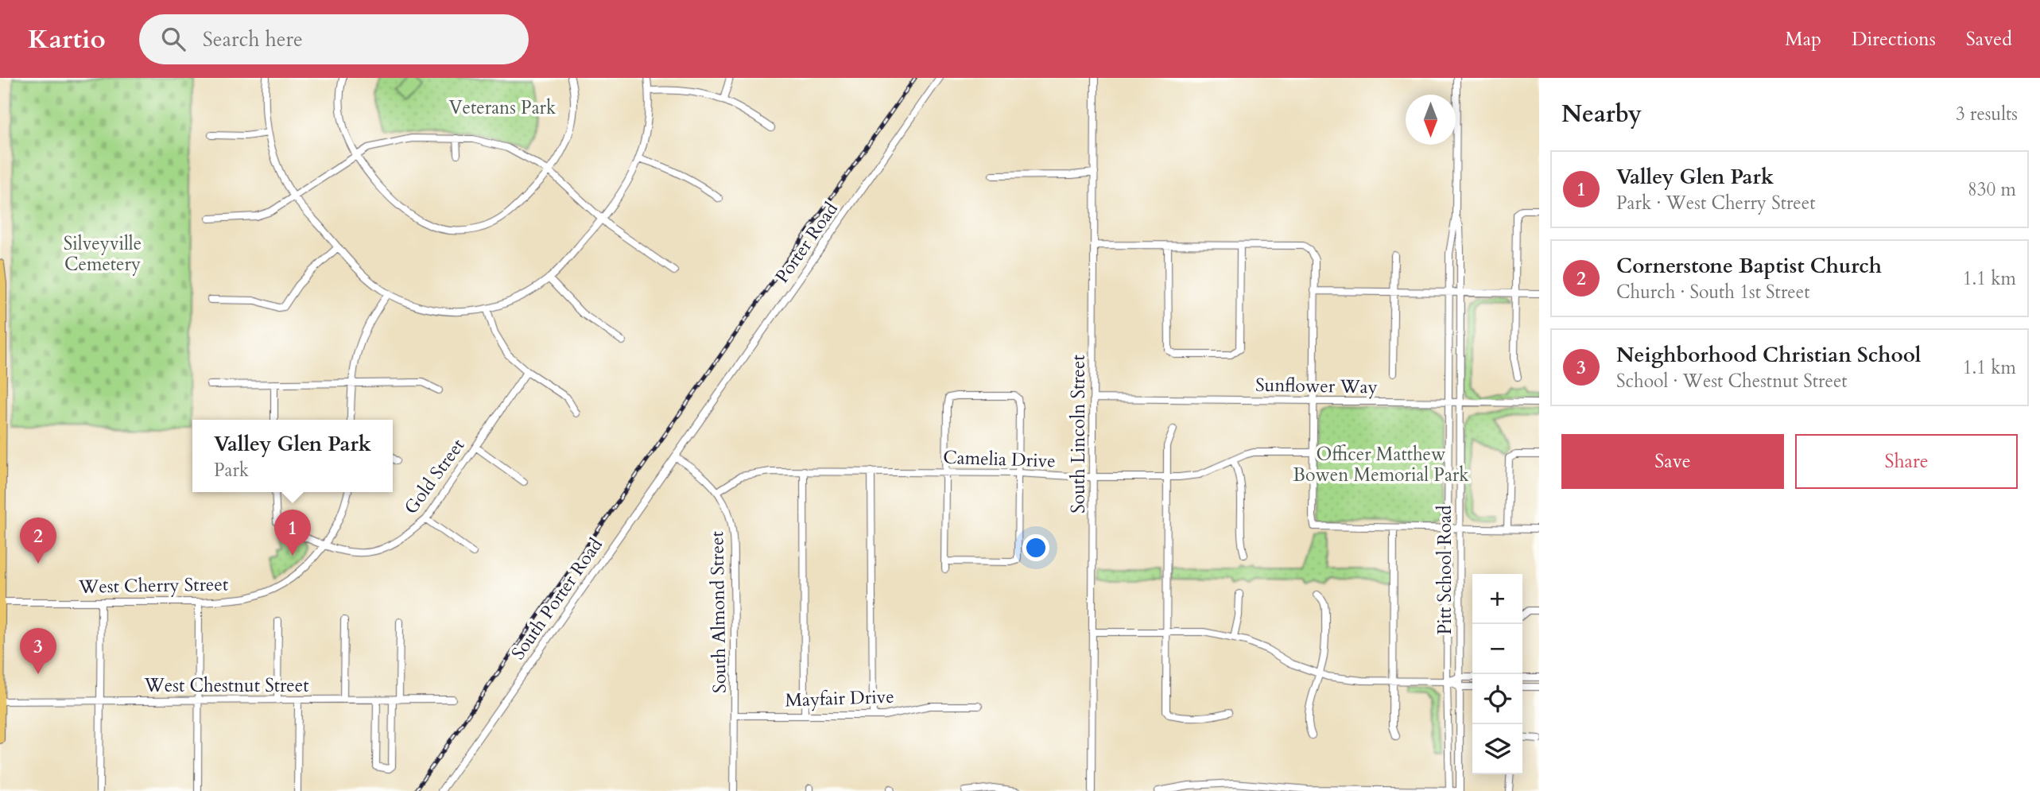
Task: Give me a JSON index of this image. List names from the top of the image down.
{
  "streets": {
    "street": [
      "Porter Road",
      "Sunflower Way",
      "South Lincoln Street",
      "Camelia Drive",
      "Gold Street",
      "Pitt School Road",
      "West Cherry Street",
      "South Porter Road",
      "South Almond Street",
      "West Chestnut Street",
      "Mayfair Drive"
    ]
  },
  "crossings": [
    ["Porter Road", "South Porter Road"],
    ["Sunflower Way", "South Lincoln Street"],
    ["Sunflower Way", "Pitt School Road"],
    ["South Lincoln Street", "Camelia Drive"],
    ["Camelia Drive", "South Almond Street"],
    ["Gold Street", "West Cherry Street"],
    ["South Porter Road", "South Almond Street"],
    ["South Almond Street", "Mayfair Drive"]
  ],
  "parks": ["Veterans Park", "Silveyville Cemetery", "Officer Matthew Bowen Memorial Park"],
  "north": "bottom",
  "page": {
    "header": "Kartio",
    "search": "Search here",
    "nav": ["Map", "Directions", "Saved"],
    "heading": ["Nearby", "3 results"],
    "list": [
      {
        "mark": "1",
        "name": "Valley Glen Park",
        "note": "Park · West Cherry Street",
        "value": "830 m"
      },
      {
        "mark": "2",
        "name": "Cornerstone Baptist Church",
        "note": "Church · South 1st Street",
        "value": "1.1 km"
      },
      {
        "mark": "3",
        "name": "Neighborhood Christian School",
        "note": "School · West Chestnut Street",
        "value": "1.1 km"
      }
    ],
    "buttons": ["Save", "Share"],
    "popup": ["Valley Glen Park", "Park"],
    "pins": ["1", "2", "3"],
    "map_buttons": ["+", "−"]
  }
}
